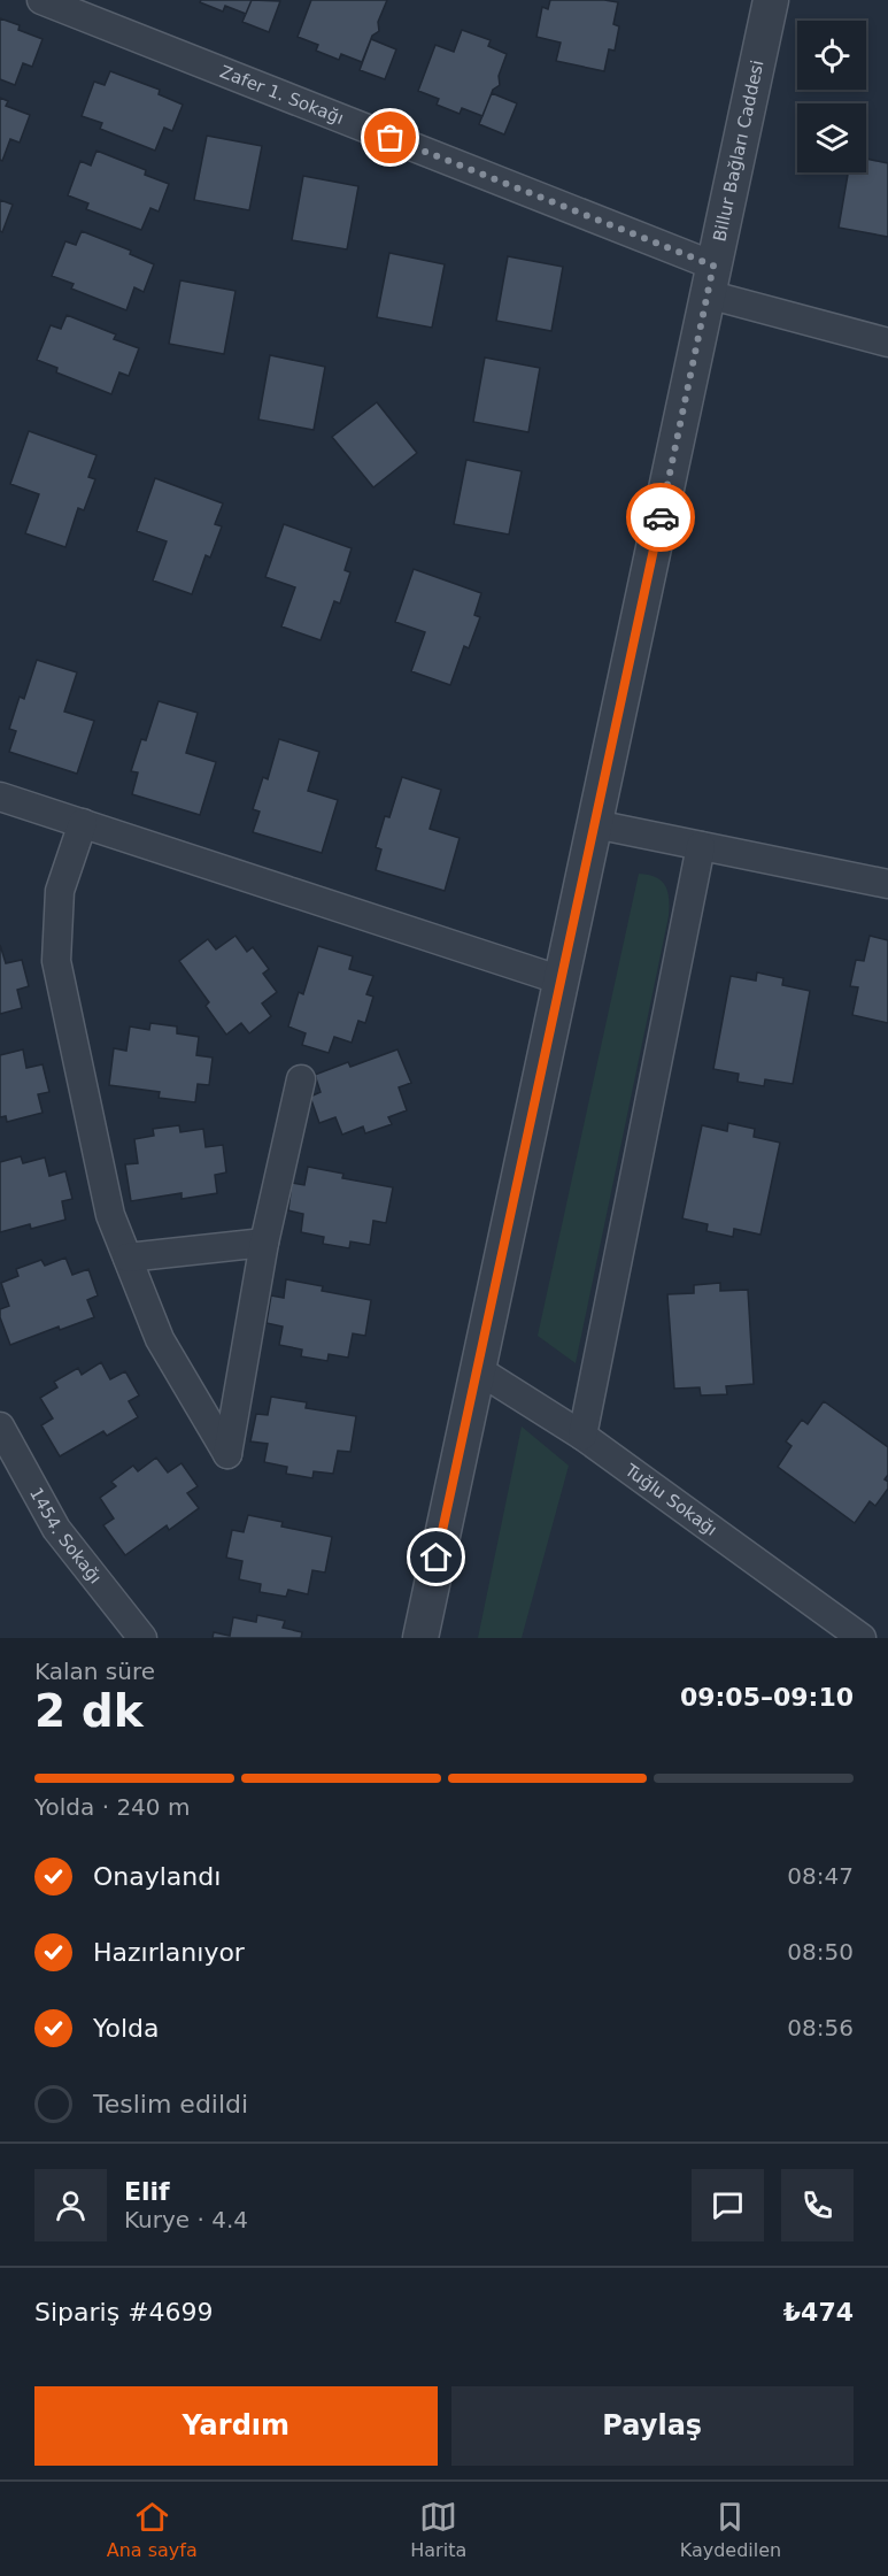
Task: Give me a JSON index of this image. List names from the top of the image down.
{
  "streets": {
    "street": [
      "Zafer 1. Sokağı",
      "Billur Bağları Caddesi",
      "Tuğlu Sokağı",
      "1454. Sokağı"
    ]
  },
  "crossings": [
    ["Zafer 1. Sokağı", "Billur Bağları Caddesi"],
    ["Billur Bağları Caddesi", "Tuğlu Sokağı"]
  ],
  "page": {
    "heading": ["2 dk", "Kalan süre", "09:05–09:10"],
    "panel": [
      "Elif",
      "Kurye · 4.4",
      "Sipariş #4699",
      "₺474"
    ],
    "bar": "Yolda · 240 m",
    "list": [
      ["Onaylandı", "08:47"],
      ["Hazırlanıyor", "08:50"],
      ["Yolda", "08:56"],
      "Teslim edildi"
    ],
    "buttons": ["Yardım", "Paylaş"],
    "tabs": ["Ana sayfa", "Harita", "Kaydedilen"]
  }
}
